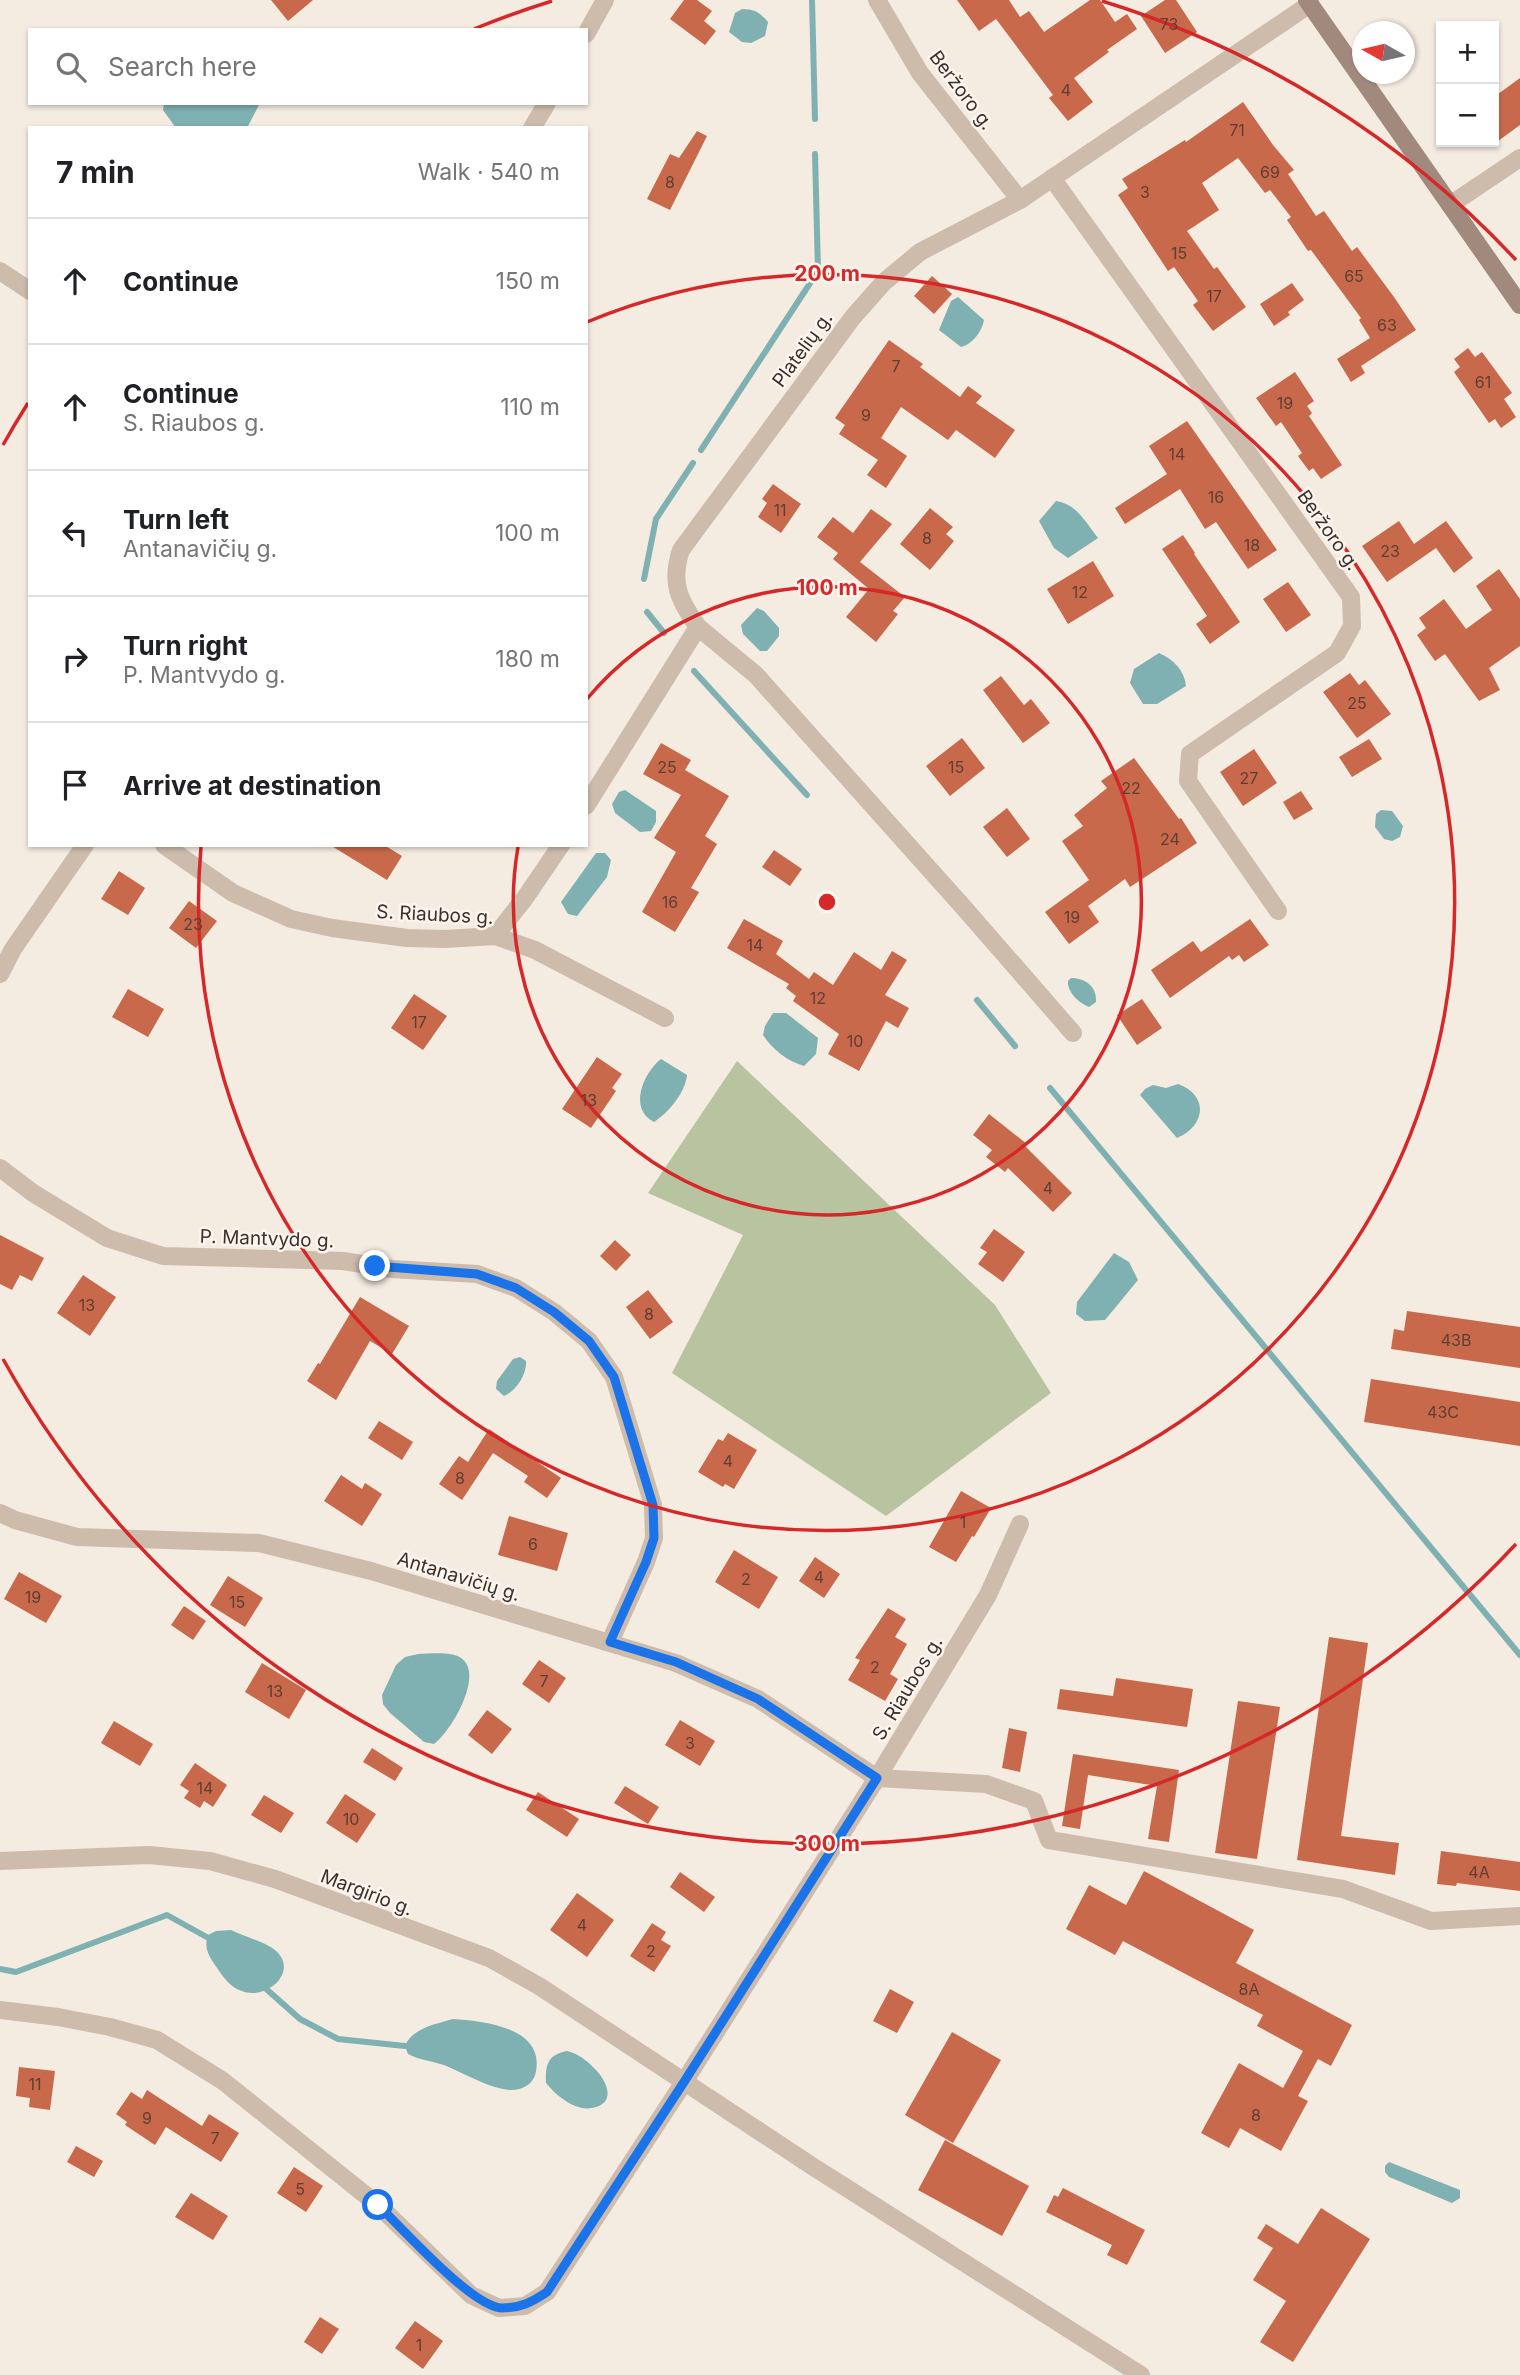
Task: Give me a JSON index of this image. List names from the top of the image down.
{
  "streets": {
    "street": [
      "Beržoro g.",
      "Platelių g.",
      "S. Riaubos g.",
      "P. Mantvydo g.",
      "Antanavičių g.",
      "Margirio g."
    ]
  },
  "crossings": [
    ["Beržoro g.", "Platelių g."],
    ["S. Riaubos g.", "Antanavičių g."],
    ["S. Riaubos g.", "Margirio g."],
    ["P. Mantvydo g.", "Antanavičių g."]
  ],
  "house_numbers": [
    "73",
    "4",
    "71",
    "69",
    "8",
    "3",
    "15",
    "65",
    "17",
    "63",
    "7",
    "61",
    "19",
    "9",
    "14",
    "16",
    "11",
    "8",
    "18",
    "23",
    "12",
    "25",
    "25",
    "15",
    "27",
    "22",
    "24",
    "16",
    "19",
    "23",
    "14",
    "12",
    "17",
    "10",
    "13",
    "4",
    "13",
    "8",
    "43B",
    "43C",
    "4",
    "8",
    "1",
    "6",
    "4",
    "2",
    "19",
    "15",
    "2",
    "7",
    "13",
    "3",
    "14",
    "10",
    "4A",
    "4",
    "2",
    "8A",
    "11",
    "8",
    "9",
    "7",
    "5",
    "1"
  ],
  "north": "left",
  "page": {
    "map_buttons": ["+", "−"],
    "search": "Search here",
    "heading": ["7 min", "Walk · 540 m"],
    "list": [
      ["Continue", "150 m"],
      ["Continue", "S. Riaubos g.", "110 m"],
      ["Turn left", "Antanavičių g.", "100 m"],
      ["Turn right", "P. Mantvydo g.", "180 m"],
      "Arrive at destination"
    ]
  },
  "rings": ["200 m", "100 m", "300 m"]
}
